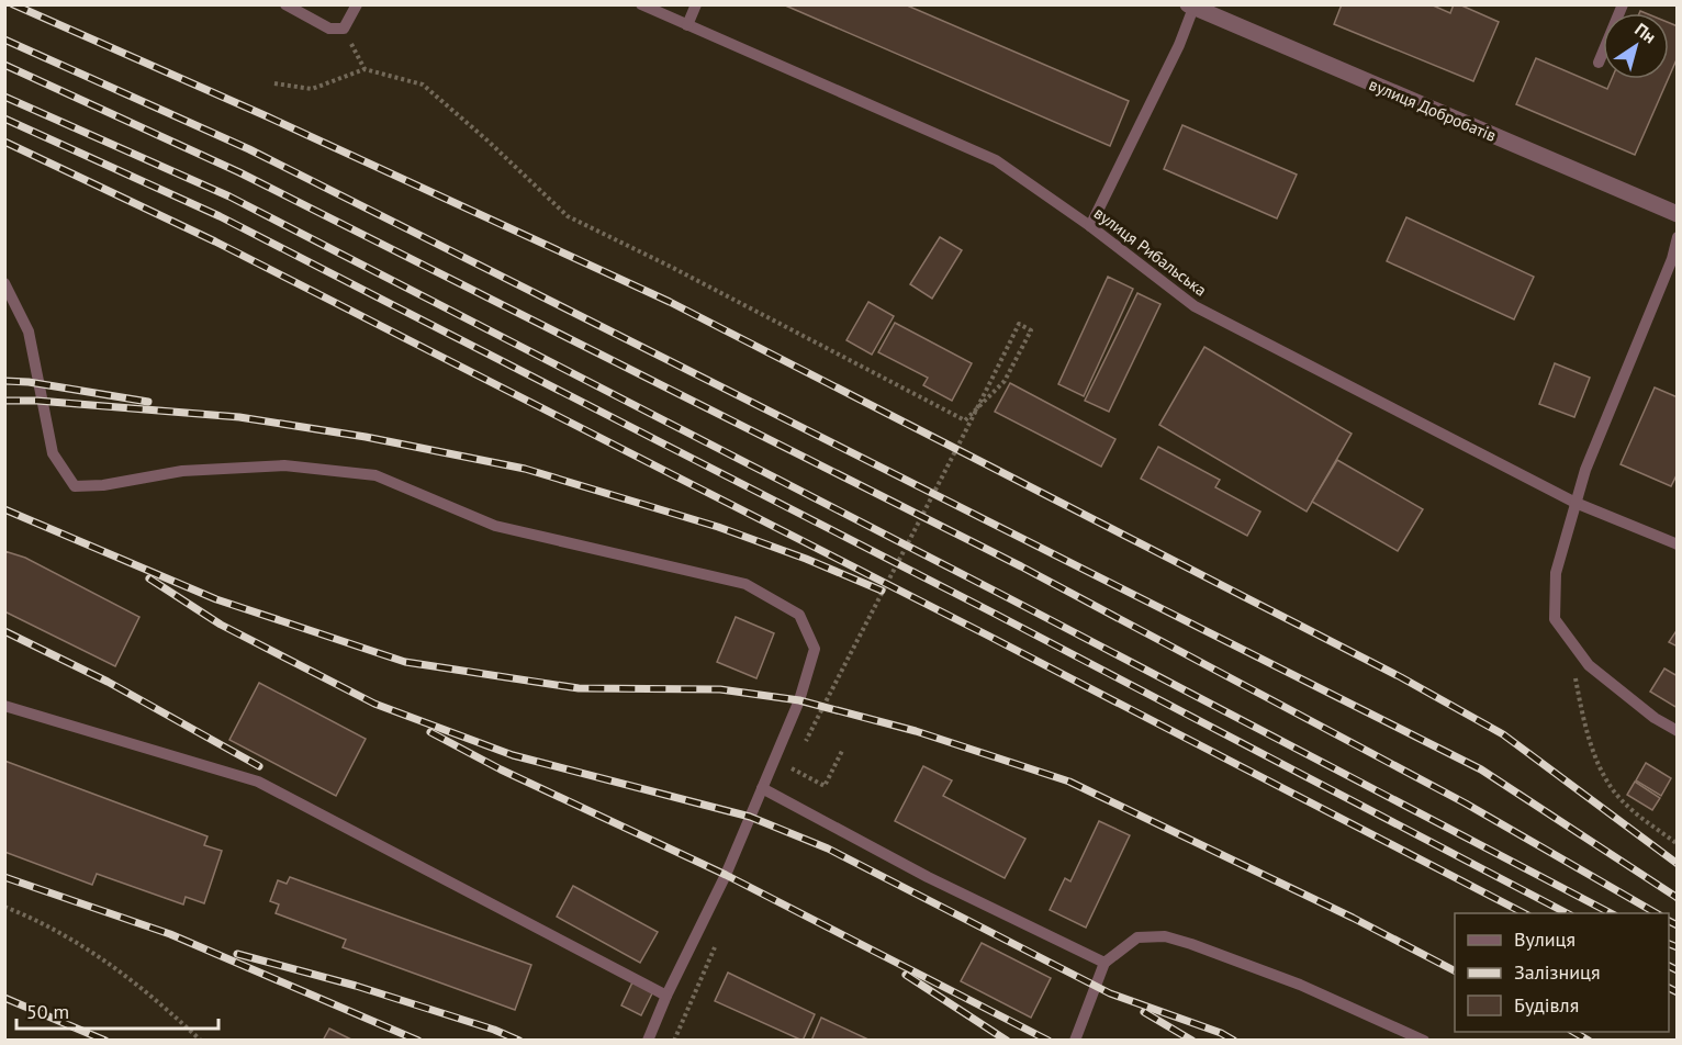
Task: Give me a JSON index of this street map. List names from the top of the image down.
{
  "streets": {
    "street": ["вулиця Добробатів"],
    "lane": ["вулиця Рибальська"]
  },
  "legend": ["Вулиця", "Залізниця", "Будівля"],
  "scale_bar": "50 m",
  "north": "top right"
}
